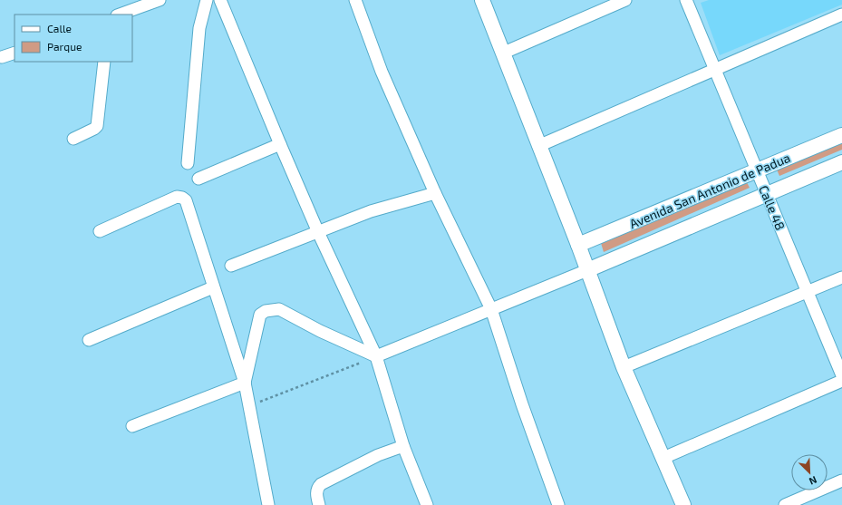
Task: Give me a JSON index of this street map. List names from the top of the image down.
{
  "streets": {
    "street": ["Avenida San Antonio de Padua", "Calle 48"]
  },
  "crossings": [
    ["Avenida San Antonio de Padua", "Calle 48"]
  ],
  "legend": ["Calle", "Parque"],
  "north": "bottom right"
}
